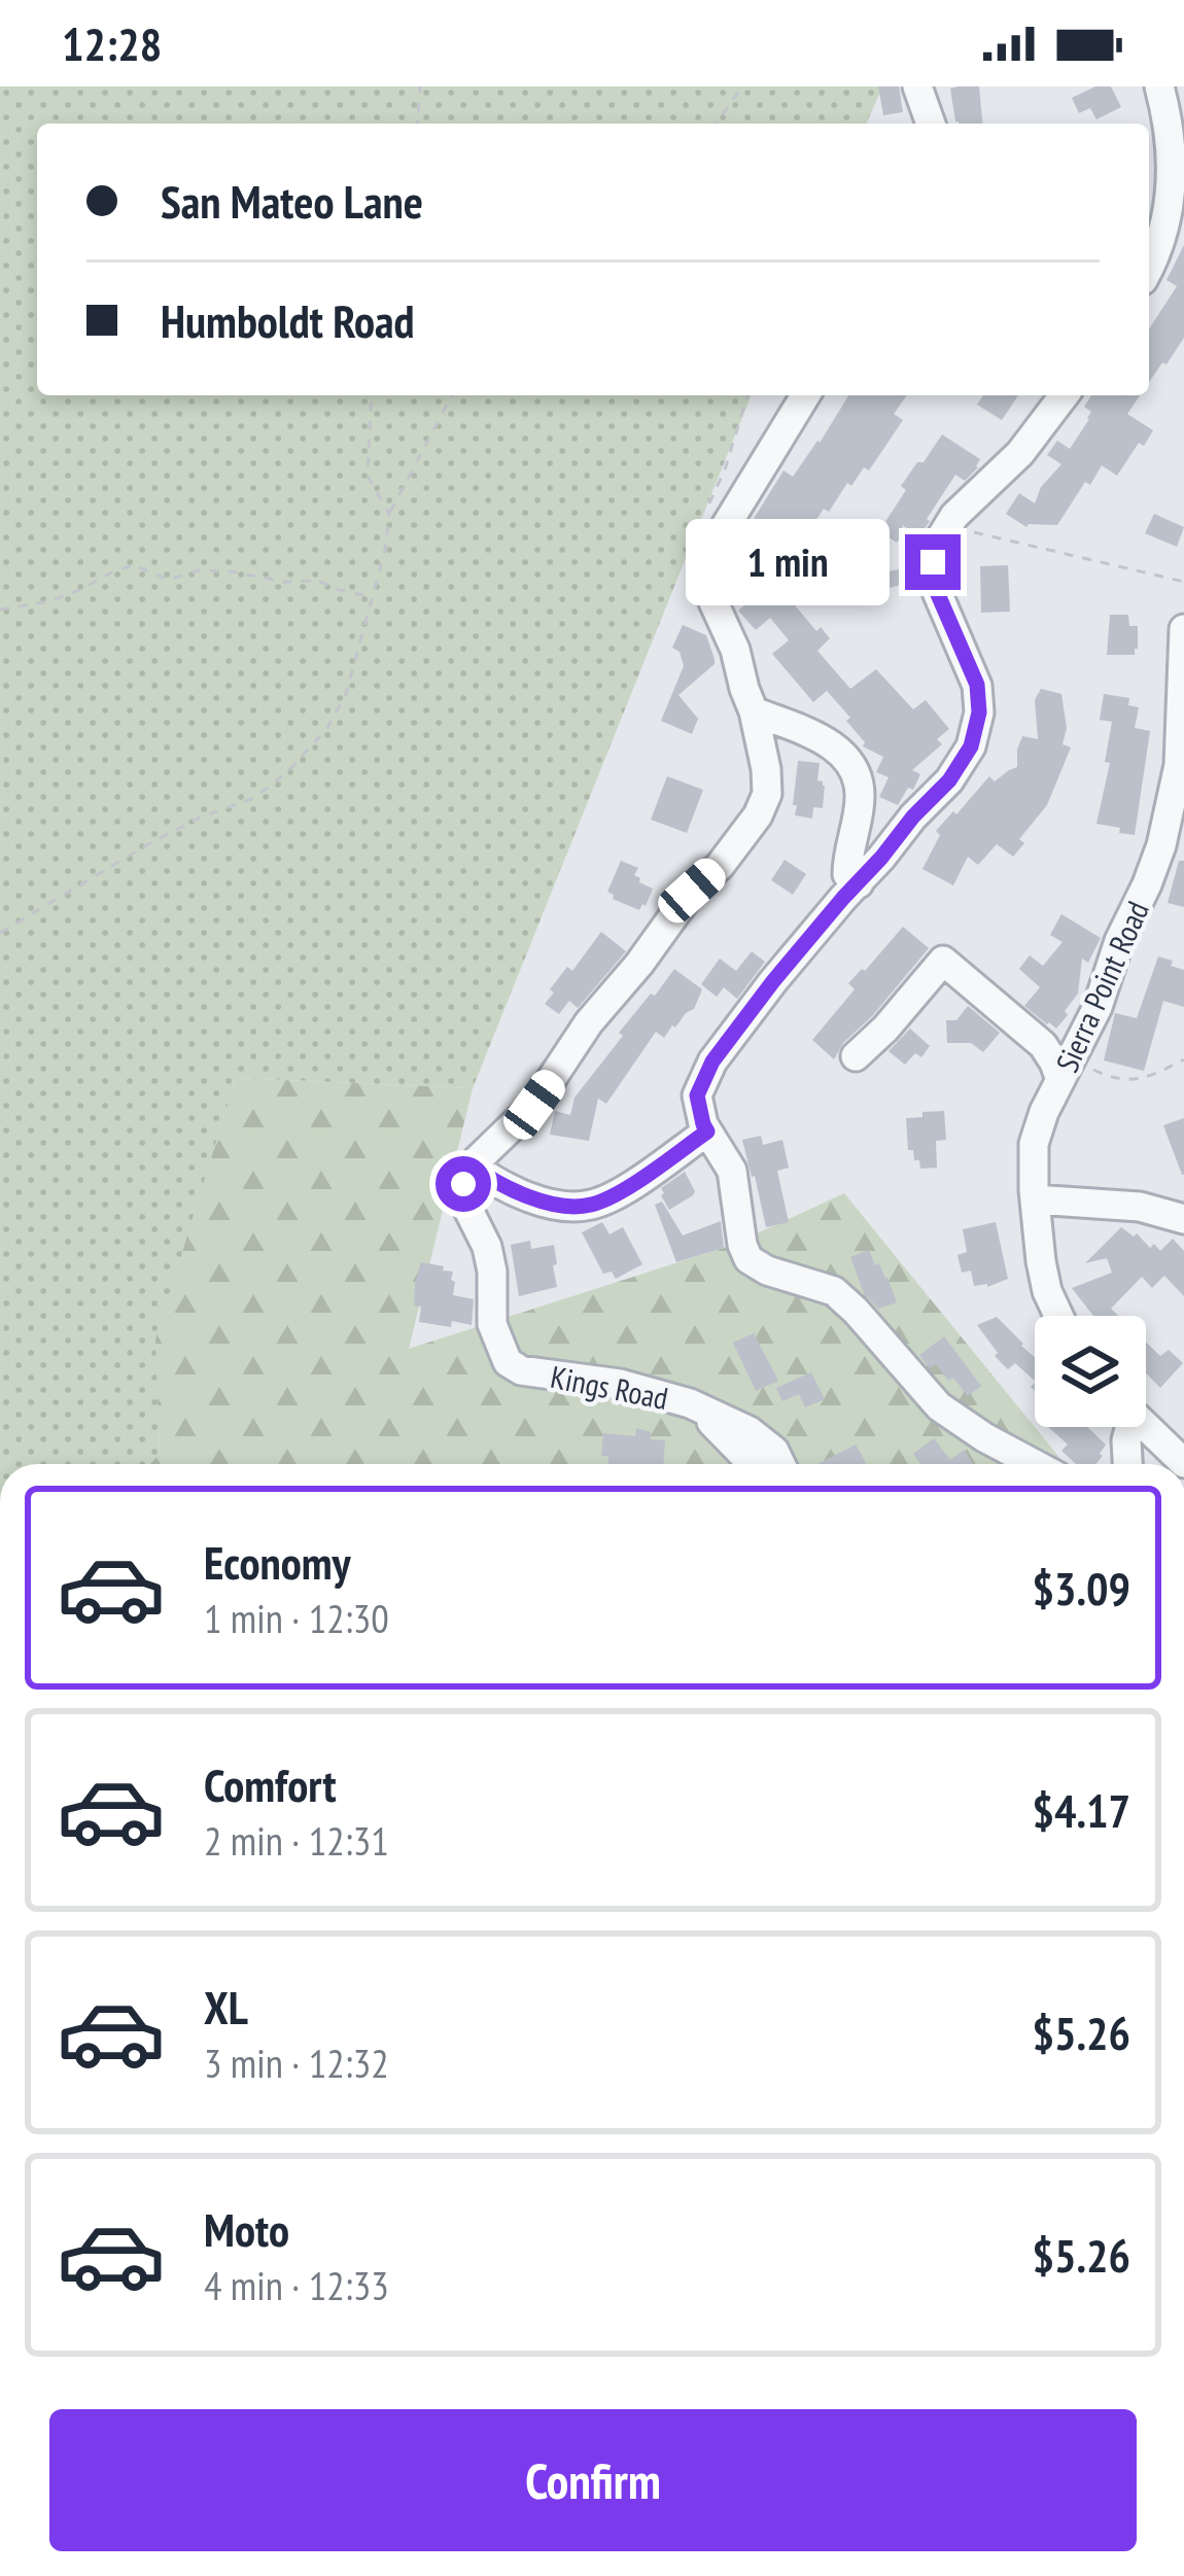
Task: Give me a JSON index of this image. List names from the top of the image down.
{
  "streets": {
    "street": ["Sierra Point Road", "Kings Road"]
  },
  "page": {
    "status": "12:28",
    "banner": ["San Mateo Lane", "Humboldt Road"],
    "bubble": "1 min",
    "list": [
      {
        "name": "Economy",
        "note": "1 min · 12:30",
        "value": "$3.09"
      },
      {
        "name": "Comfort",
        "note": "2 min · 12:31",
        "value": "$4.17"
      },
      {
        "name": "XL",
        "note": "3 min · 12:32",
        "value": "$5.26"
      },
      {
        "name": "Moto",
        "note": "4 min · 12:33",
        "value": "$5.26"
      }
    ],
    "buttons": "Confirm"
  }
}
